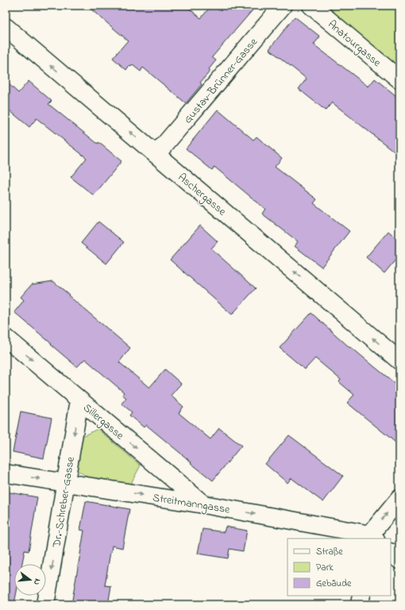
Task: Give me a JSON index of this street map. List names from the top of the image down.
{
  "streets": {
    "street": [
      "Anatourgasse",
      "Gustav-Brünner-Gasse",
      "Aschergasse",
      "Sillergasse",
      "Dr.-Schreber-Gasse",
      "Streitmanngasse"
    ]
  },
  "crossings": [
    ["Gustav-Brünner-Gasse", "Aschergasse"],
    ["Sillergasse", "Dr.-Schreber-Gasse"],
    ["Sillergasse", "Streitmanngasse"],
    ["Dr.-Schreber-Gasse", "Streitmanngasse"]
  ],
  "one_way": [
    "Aschergasse",
    "Sillergasse",
    "Dr.-Schreber-Gasse",
    "Streitmanngasse"
  ],
  "legend": ["Straße", "Park", "Gebäude"],
  "north": "right"
}
